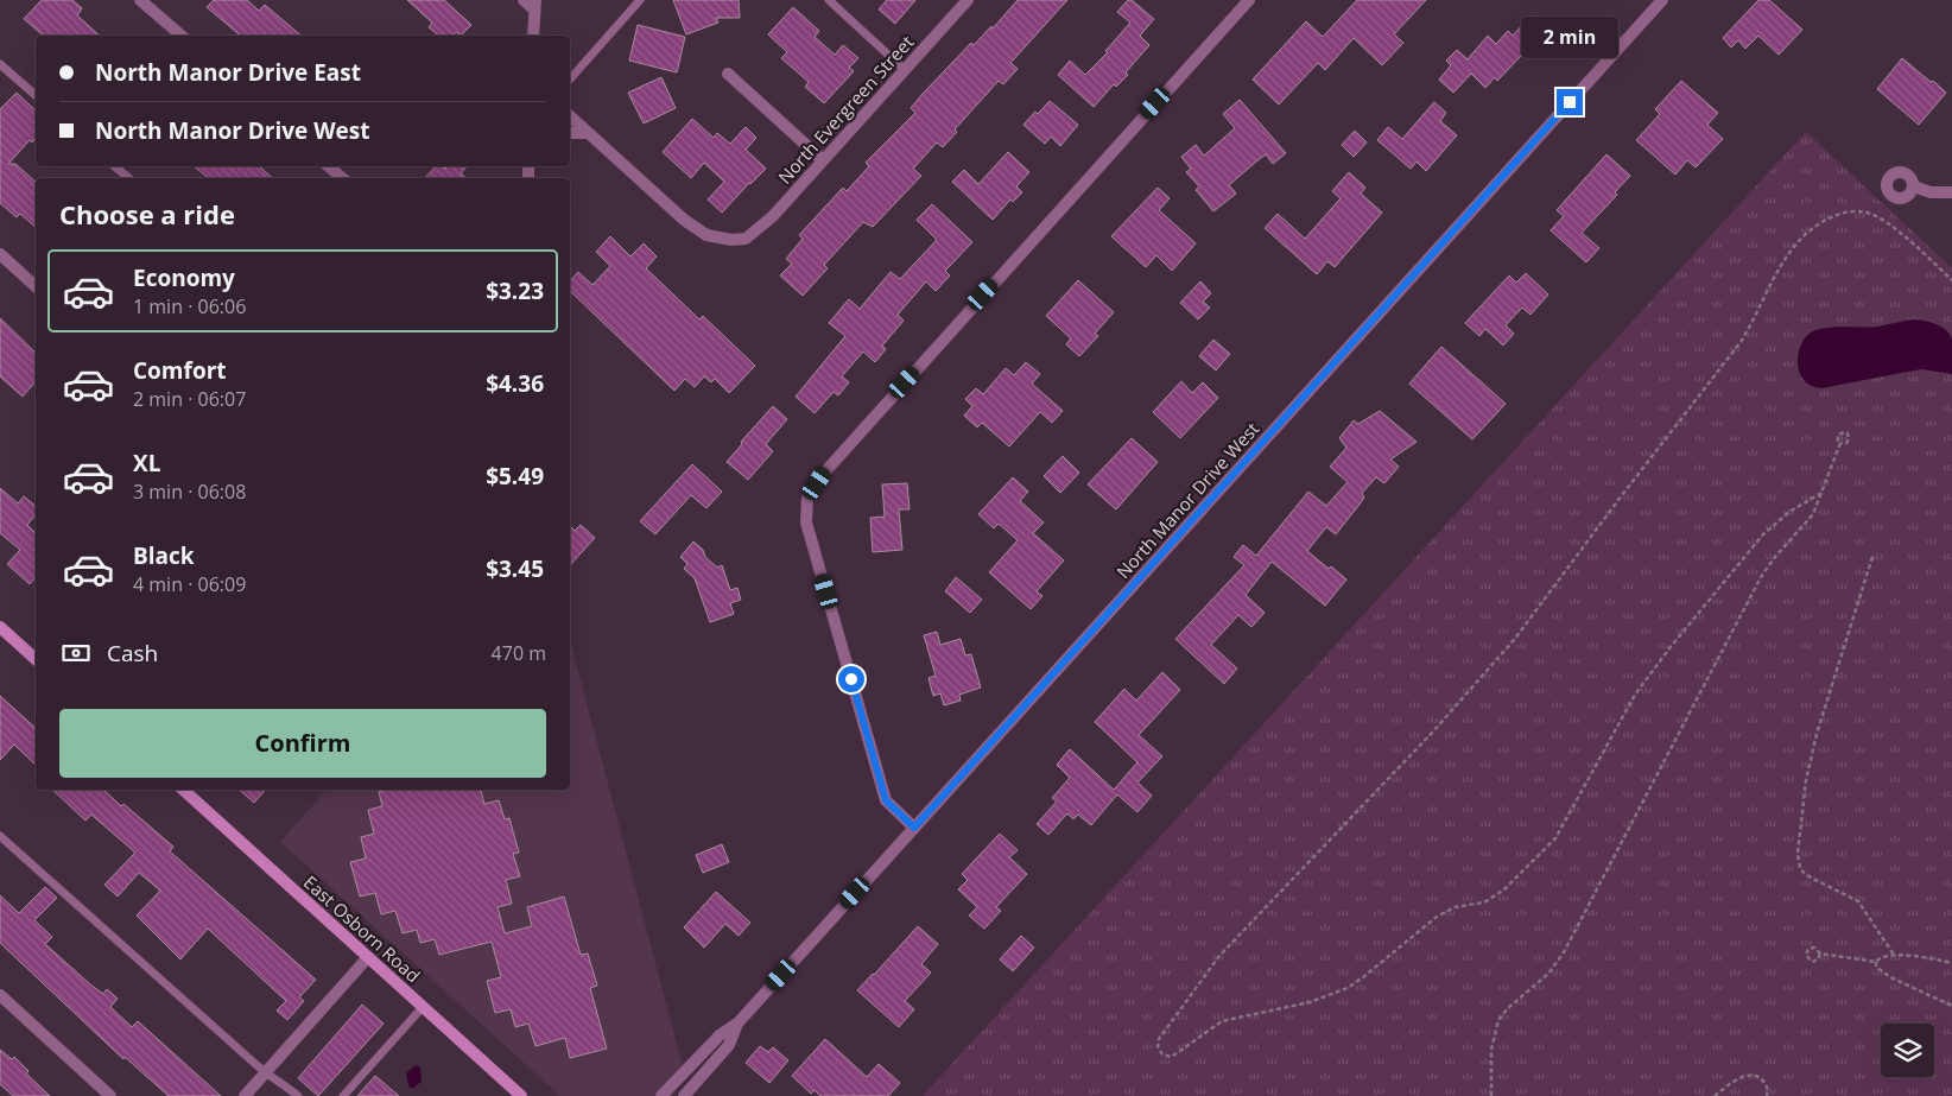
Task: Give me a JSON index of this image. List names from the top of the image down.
{
  "streets": {
    "main road": ["East Osborn Road"],
    "street": ["North Evergreen Street", "North Manor Drive West"]
  },
  "page": {
    "bubble": "2 min",
    "banner": ["North Manor Drive East", "North Manor Drive West"],
    "heading": "Choose a ride",
    "list": [
      {
        "name": "Economy",
        "note": "1 min · 06:06",
        "value": "$3.23"
      },
      {
        "name": "Comfort",
        "note": "2 min · 06:07",
        "value": "$4.36"
      },
      {
        "name": "XL",
        "note": "3 min · 06:08",
        "value": "$5.49"
      },
      {
        "name": "Black",
        "note": "4 min · 06:09",
        "value": "$3.45"
      }
    ],
    "pay": ["Cash", "470 m"],
    "buttons": "Confirm"
  }
}
